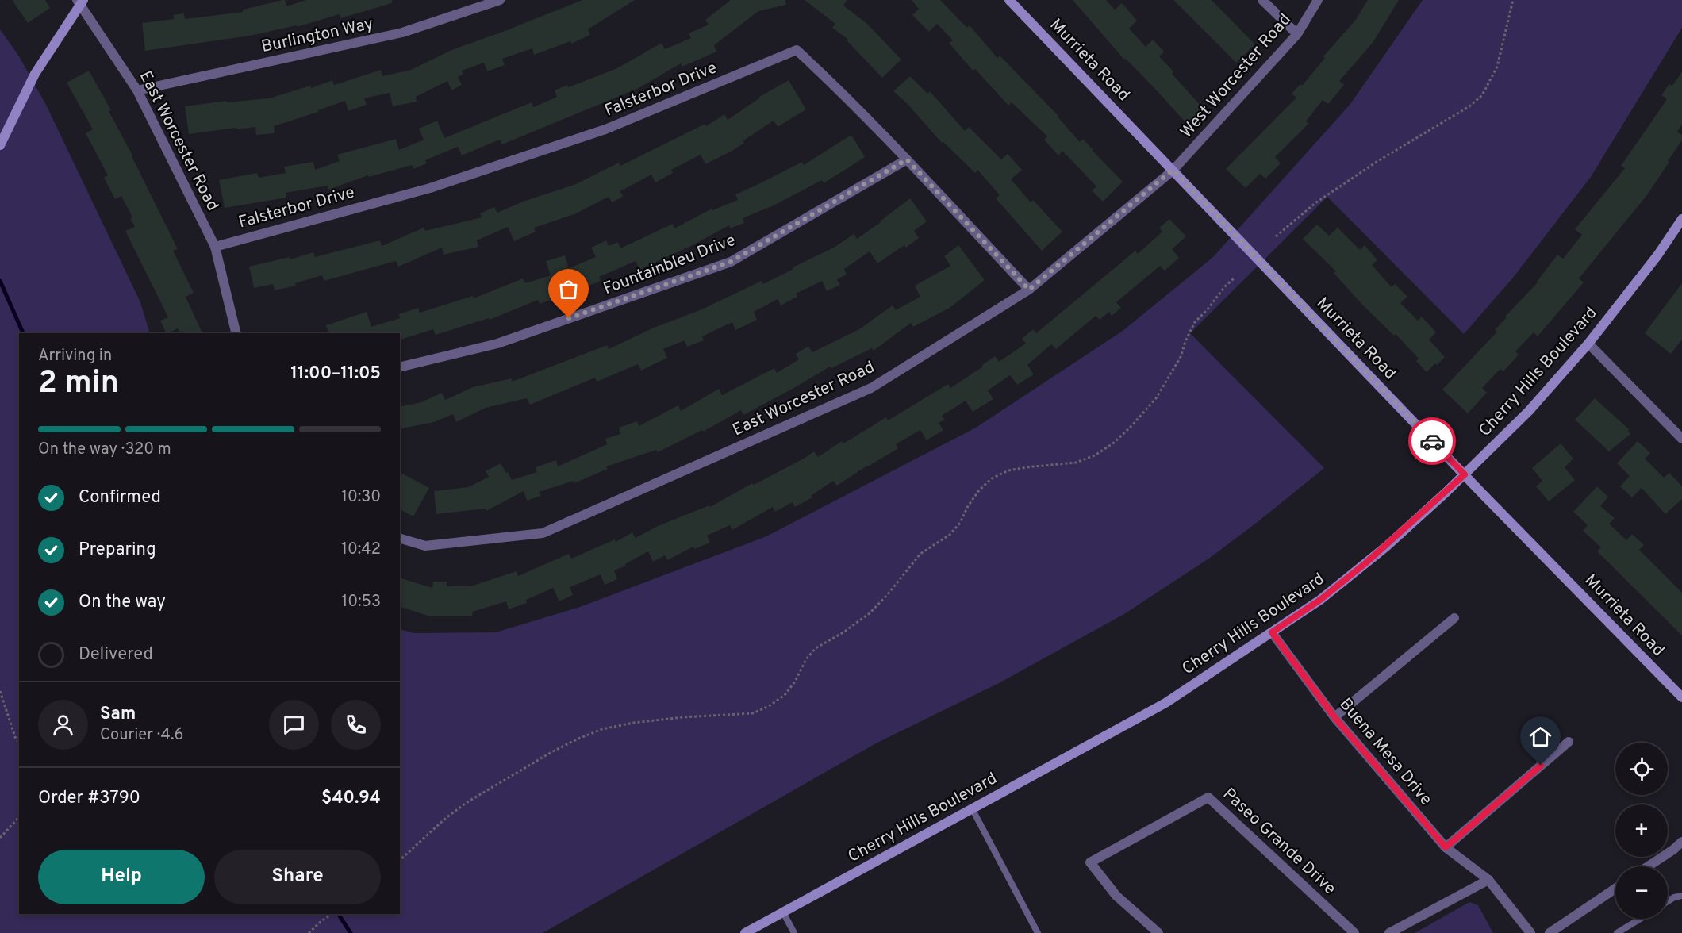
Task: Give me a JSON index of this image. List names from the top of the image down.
{
  "streets": {
    "street": [
      "Burlington Way",
      "Murrieta Road",
      "West Worcester Road",
      "Falsterbor Drive",
      "East Worcester Road",
      "Fountainbleu Drive",
      "Cherry Hills Boulevard",
      "Buena Mesa Drive",
      "Paseo Grande Drive"
    ]
  },
  "crossings": [
    ["Burlington Way", "East Worcester Road"],
    ["Murrieta Road", "West Worcester Road"],
    ["Murrieta Road", "East Worcester Road"],
    ["Murrieta Road", "Cherry Hills Boulevard"],
    ["West Worcester Road", "East Worcester Road"],
    ["Falsterbor Drive", "East Worcester Road"],
    ["Falsterbor Drive", "Fountainbleu Drive"],
    ["Cherry Hills Boulevard", "Buena Mesa Drive"]
  ],
  "page": {
    "heading": ["2 min", "Arriving in", "11:00–11:05"],
    "panel": [
      "Sam",
      "Courier · 4.6",
      "Order #3790",
      "$40.94"
    ],
    "bar": "On the way · 320 m",
    "list": [
      ["Confirmed", "10:30"],
      ["Preparing", "10:42"],
      ["On the way", "10:53"],
      "Delivered"
    ],
    "map_buttons": ["+", "−"],
    "buttons": ["Help", "Share"]
  }
}
